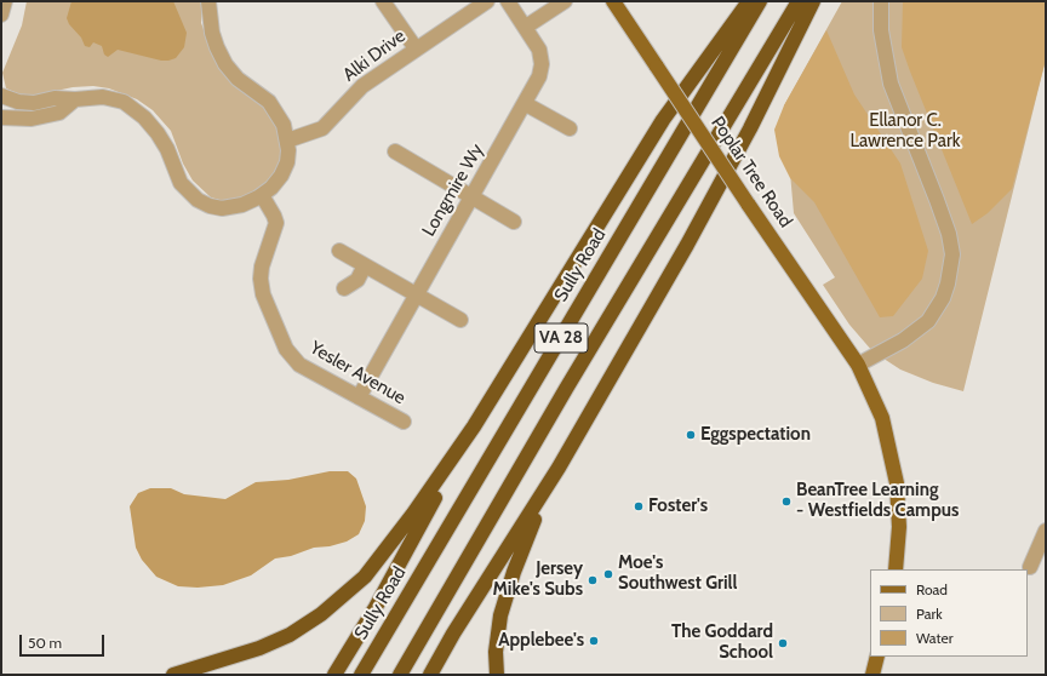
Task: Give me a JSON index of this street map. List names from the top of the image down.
{
  "streets": {
    "highway": ["Sully Road", "VA 28"],
    "main road": ["Poplar Tree Road"],
    "street": ["Alki Drive", "Longmire Wy", "Yesler Avenue"]
  },
  "crossings": [
    ["Longmire Wy", "Yesler Avenue"]
  ],
  "parks": ["Ellanor C. Lawrence Park"],
  "places": [
    "Eggspectation",
    "BeanTree Learning - Westfields Campus",
    "Foster's",
    "Moe's Southwest Grill",
    "Jersey Mike's Subs",
    "Applebee's",
    "The Goddard School"
  ],
  "legend": ["Road", "Park", "Water"],
  "scale_bar": "50 m"
}
